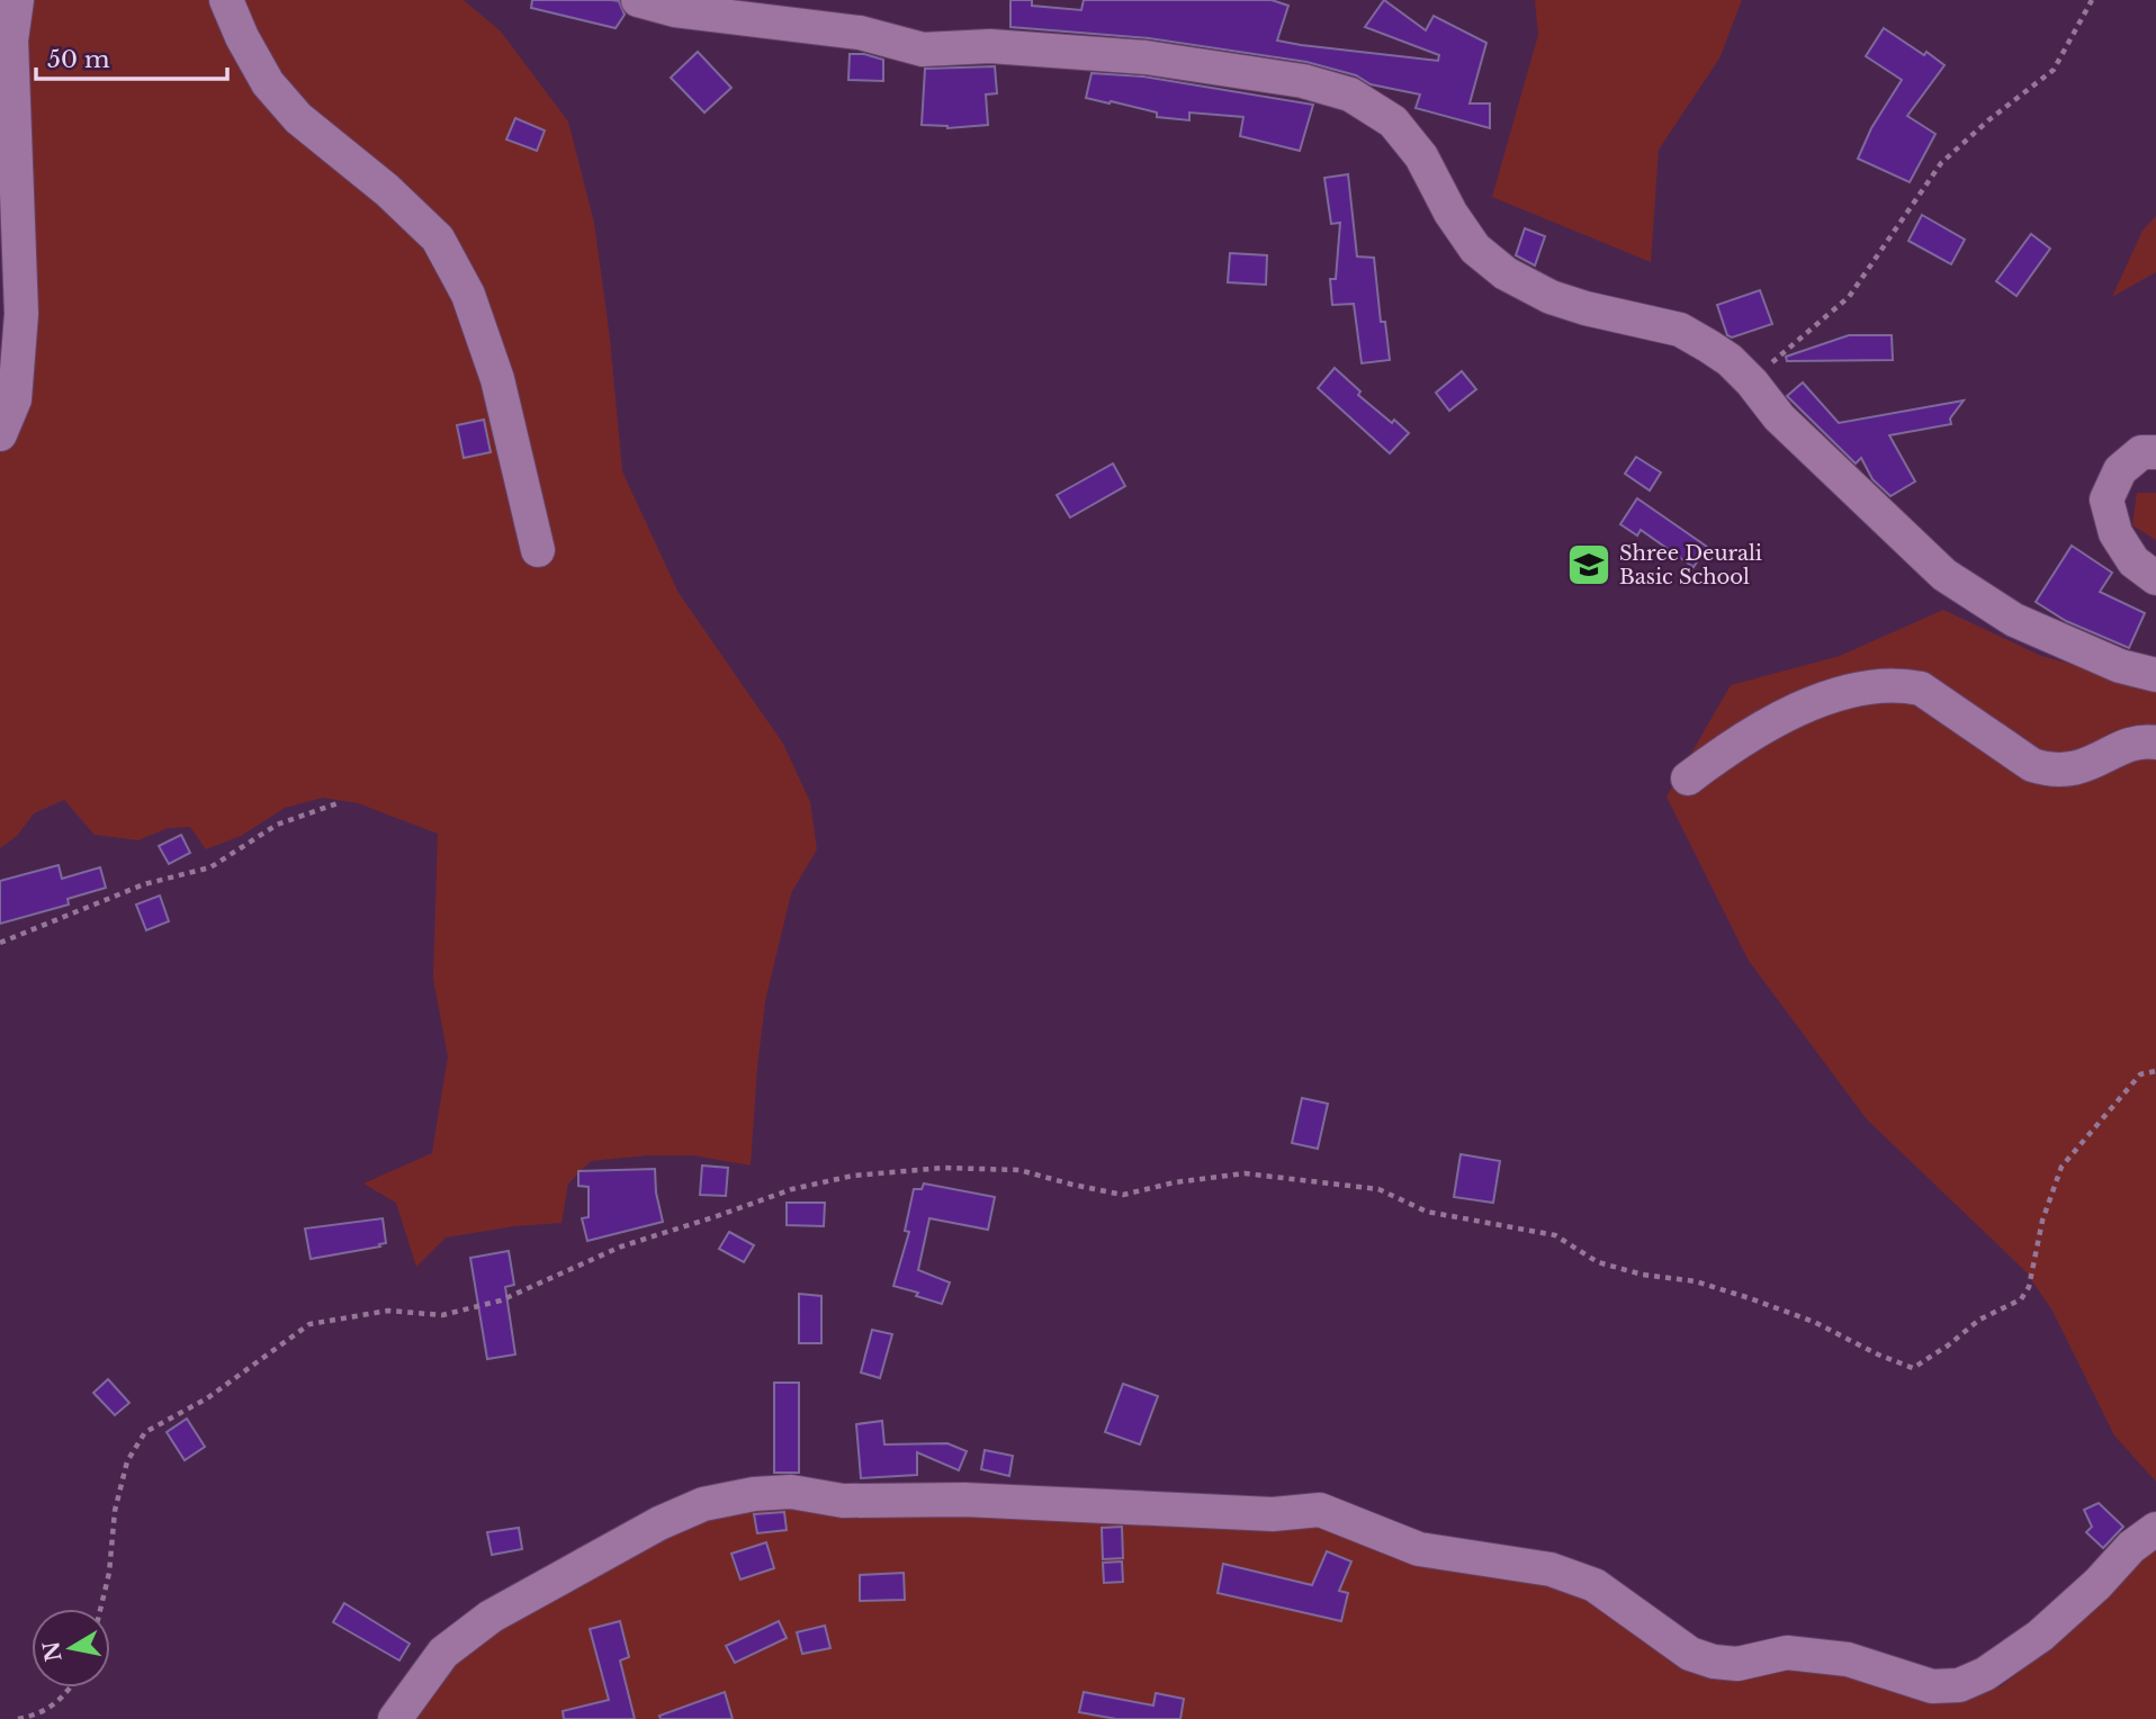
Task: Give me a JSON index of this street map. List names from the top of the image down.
{
  "places": {
    "school or university": ["Shree Deurali Basic School"]
  },
  "scale_bar": "50 m",
  "north": "left"
}
